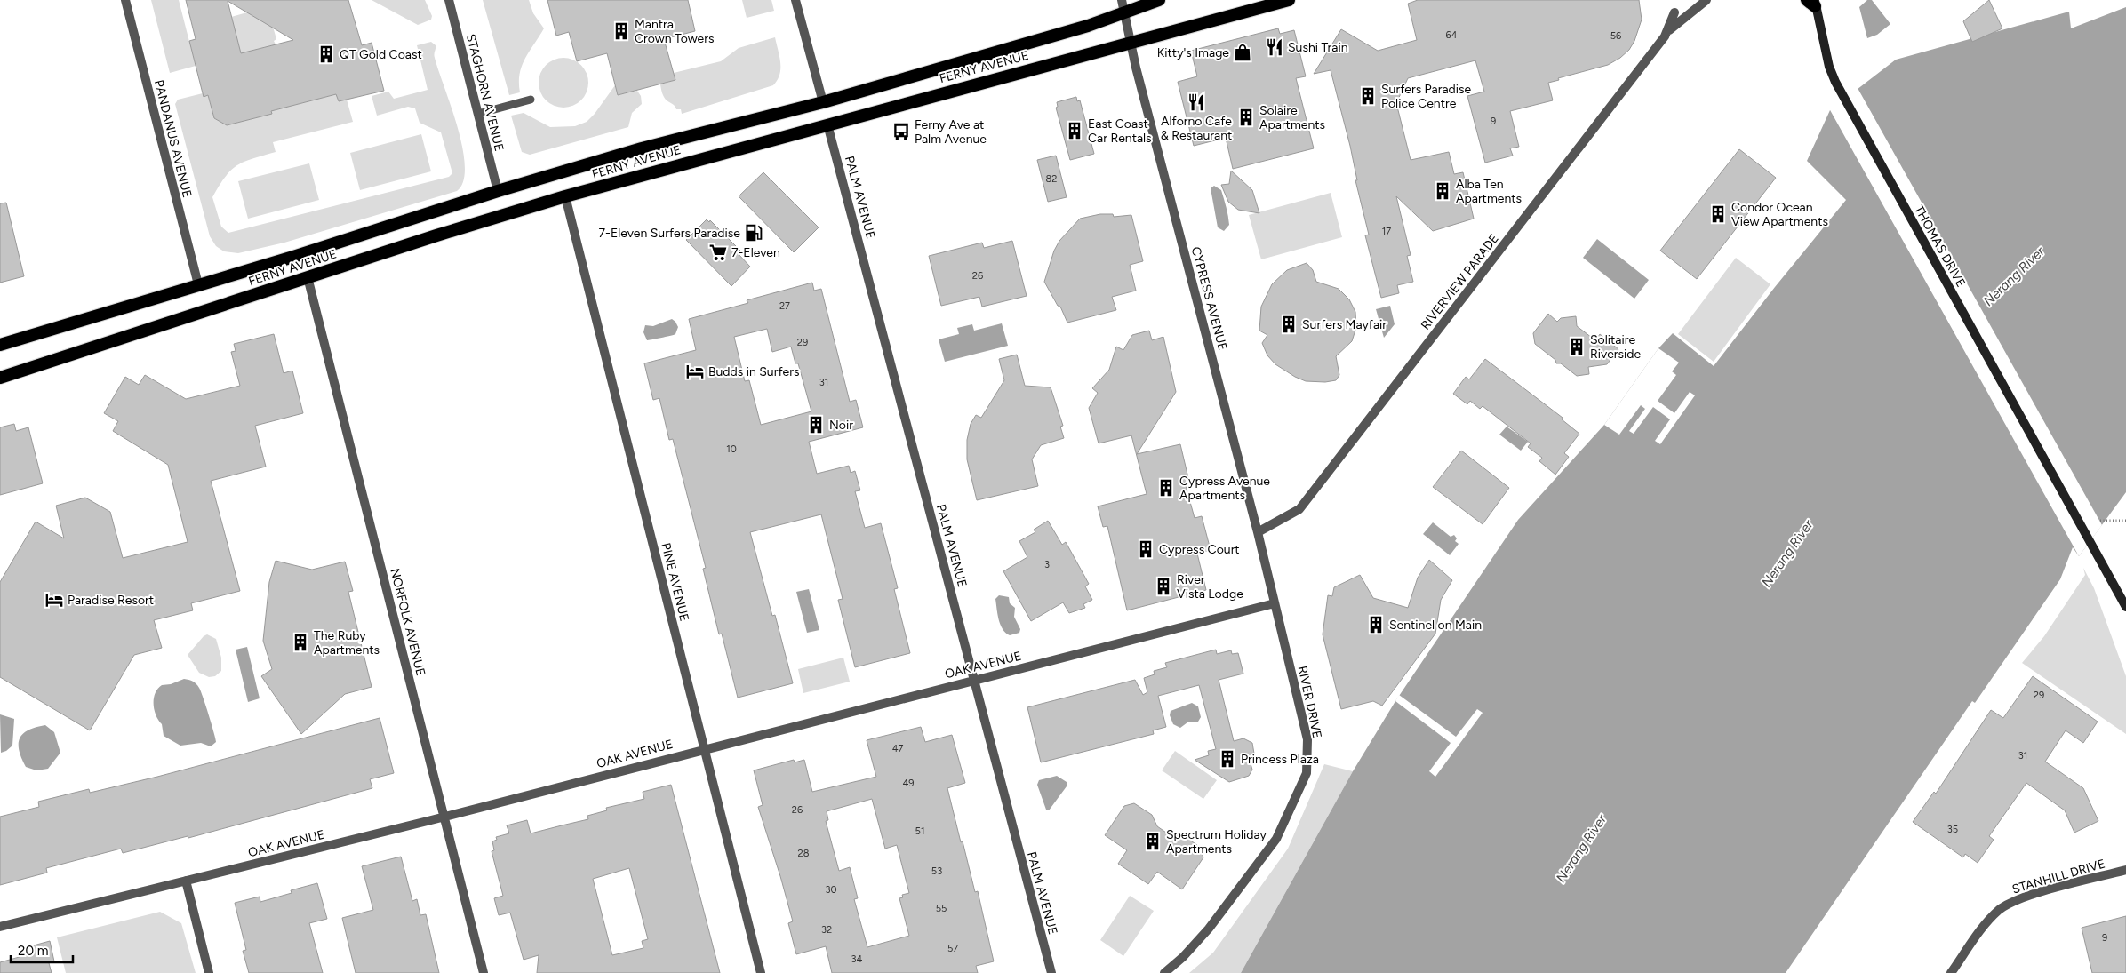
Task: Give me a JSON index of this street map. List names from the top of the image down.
{
  "streets": {
    "highway": ["FERNY AVENUE"],
    "main road": ["THOMAS DRIVE"],
    "street": [
      "STAGHORN AVENUE",
      "PANDANUS AVENUE",
      "PALM AVENUE",
      "RIVERVIEW PARADE",
      "CYPRESS AVENUE",
      "PINE AVENUE",
      "NORFOLK AVENUE",
      "OAK AVENUE",
      "RIVER DRIVE",
      "STANHILL DRIVE"
    ]
  },
  "crossings": [
    ["FERNY AVENUE", "STAGHORN AVENUE"],
    ["FERNY AVENUE", "PANDANUS AVENUE"],
    ["FERNY AVENUE", "PALM AVENUE"],
    ["FERNY AVENUE", "CYPRESS AVENUE"],
    ["FERNY AVENUE", "PINE AVENUE"],
    ["FERNY AVENUE", "NORFOLK AVENUE"],
    ["PALM AVENUE", "OAK AVENUE"],
    ["RIVERVIEW PARADE", "CYPRESS AVENUE"],
    ["CYPRESS AVENUE", "OAK AVENUE"],
    ["CYPRESS AVENUE", "RIVER DRIVE"],
    ["PINE AVENUE", "OAK AVENUE"],
    ["NORFOLK AVENUE", "OAK AVENUE"],
    ["OAK AVENUE", "RIVER DRIVE"]
  ],
  "water": ["Nerang River"],
  "places": {
    "building": [
      "Mantra Crown Towers",
      "QT Gold Coast",
      "Surfers Paradise Police Centre",
      "Solaire Apartments",
      "East Coast Car Rentals",
      "Alba Ten Apartments",
      "Condor Ocean View Apartments",
      "Surfers Mayfair",
      "Solitaire Riverside",
      "Noir",
      "Cypress Avenue Apartments",
      "Cypress Court",
      "River Vista Lodge",
      "Sentinel on Main",
      "The Ruby Apartments",
      "Princess Plaza",
      "Spectrum Holiday Apartments"
    ],
    "restaurant": ["Sushi Train", "Alforno Cafe & Restaurant"],
    "shop": ["Kitty's Image"],
    "bus stop": ["Ferny Ave at Palm Avenue"],
    "fuel station": ["7-Eleven Surfers Paradise"],
    "supermarket": ["7-Eleven"],
    "hotel": ["Budds in Surfers", "Paradise Resort"]
  },
  "house_numbers": [
    "64",
    "56",
    "9",
    "82",
    "17",
    "26",
    "27",
    "29",
    "31",
    "10",
    "3",
    "29",
    "47",
    "31",
    "49",
    "26",
    "35",
    "51",
    "28",
    "53",
    "30",
    "55",
    "32",
    "9",
    "57",
    "34"
  ],
  "scale_bar": "20 m"
}
